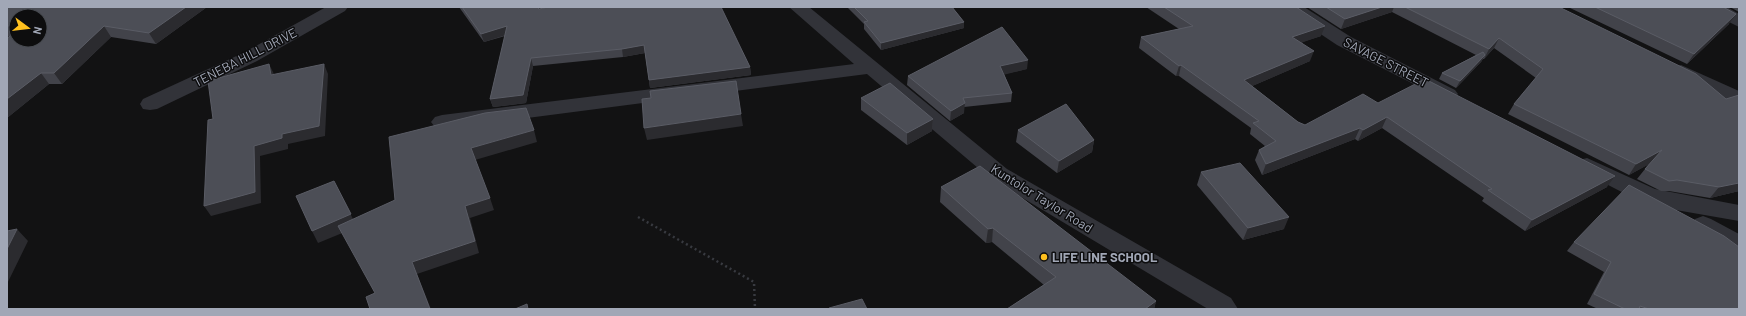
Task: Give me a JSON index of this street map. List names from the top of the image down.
{
  "streets": {
    "street": ["TENEBA HILL DRIVE", "SAVAGE STREET", "Kuntolor Taylor Road"]
  },
  "places": ["LIFE LINE SCHOOL"],
  "north": "right"
}
